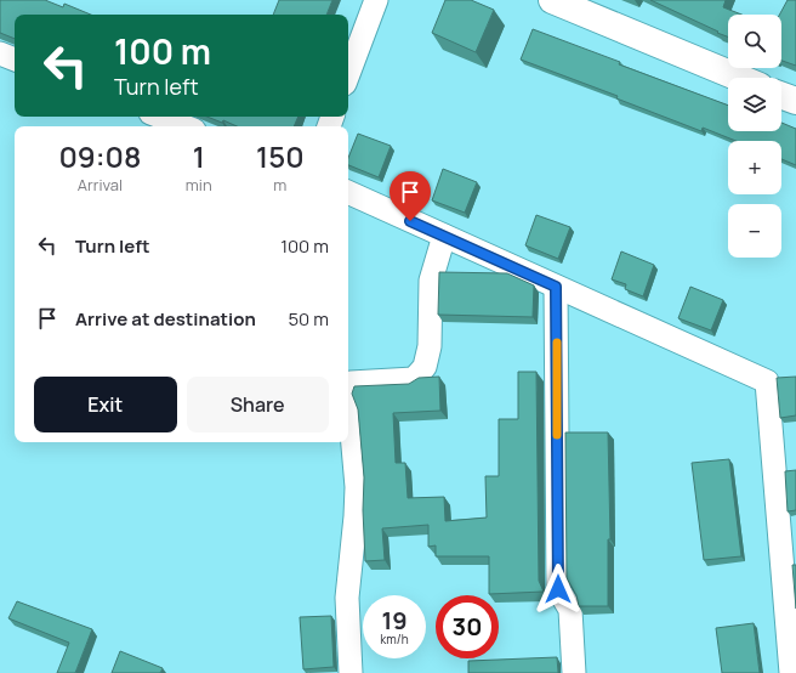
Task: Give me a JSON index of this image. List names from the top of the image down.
{
  "page": {
    "map_buttons": ["+", "−"],
    "turn": ["100 m", "Turn left"],
    "eta": [
      "09:08",
      "Arrival",
      "1",
      "min",
      "150",
      "m"
    ],
    "list": [
      {
        "name": "Turn left",
        "value": "100 m"
      },
      {
        "name": "Arrive at destination",
        "value": "50 m"
      }
    ],
    "buttons": ["Exit", "Share"],
    "speed": "19 km/h",
    "limit": "30"
  }
}
